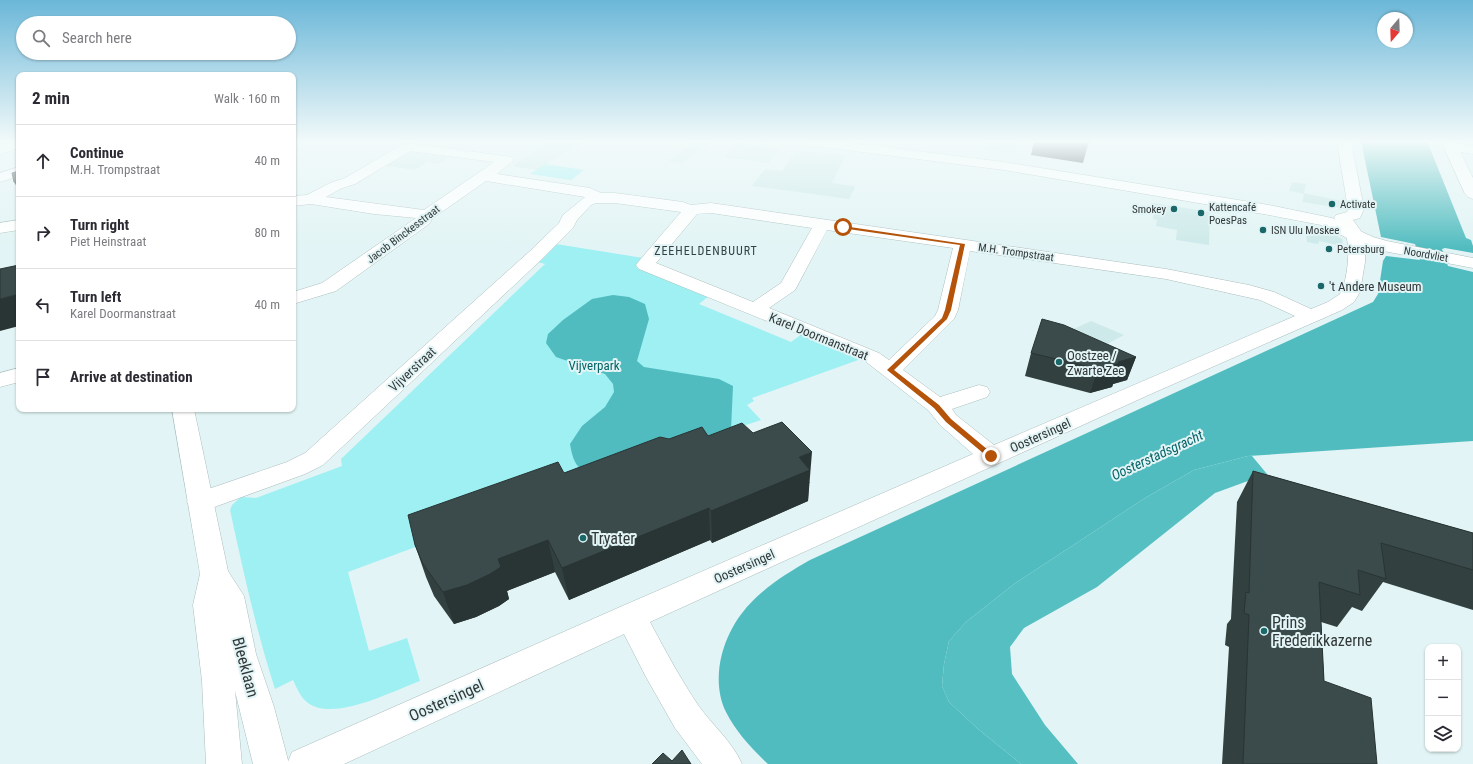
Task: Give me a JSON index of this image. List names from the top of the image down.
{
  "streets": {
    "street": [
      "Jacob Binckesstraat",
      "M.H. Trompstraat",
      "Noordvliet",
      "Karel Doormanstraat",
      "Vijverstraat",
      "Oostersingel",
      "Bleeklaan"
    ]
  },
  "crossings": [
    ["M.H. Trompstraat", "Karel Doormanstraat"],
    ["M.H. Trompstraat", "Vijverstraat"],
    ["M.H. Trompstraat", "Oostersingel"],
    ["Noordvliet", "Oostersingel"],
    ["Karel Doormanstraat", "Oostersingel"],
    ["Vijverstraat", "Bleeklaan"]
  ],
  "districts": ["ZEEHELDENBUURT"],
  "water": ["Oosterstadsgracht"],
  "parks": ["Vijverpark"],
  "places": [
    "Activate",
    "Smokey",
    "Kattencafé PoesPas",
    "ISN Ulu Moskee",
    "Petersburg",
    "'t Andere Museum",
    "Oostzee / Zwarte Zee",
    "Tryater",
    "Prins Frederikkazerne"
  ],
  "north": "bottom",
  "page": {
    "search": "Search here",
    "heading": ["2 min", "Walk · 160 m"],
    "list": [
      ["Continue", "M.H. Trompstraat", "40 m"],
      ["Turn right", "Piet Heinstraat", "80 m"],
      ["Turn left", "Karel Doormanstraat", "40 m"],
      "Arrive at destination"
    ],
    "map_buttons": ["+", "−"]
  }
}
